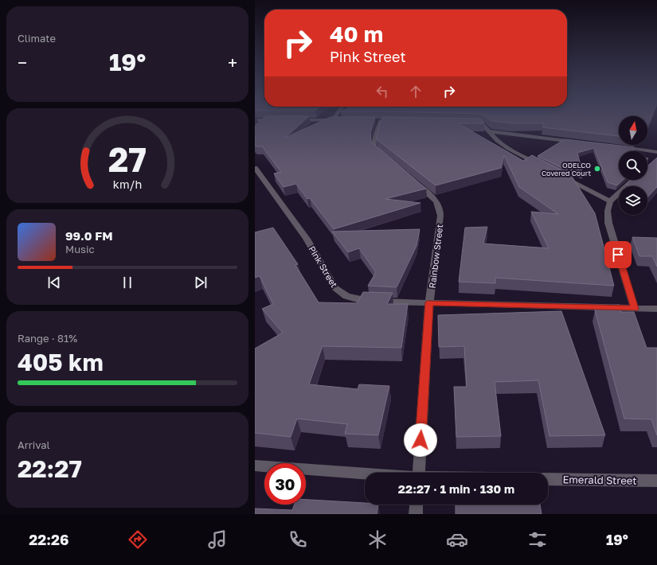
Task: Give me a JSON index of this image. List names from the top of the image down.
{
  "streets": {
    "street": ["Rainbow Street", "Pink Street", "Emerald Street"]
  },
  "crossings": [
    ["Rainbow Street", "Pink Street"]
  ],
  "places": ["ODELCO Covered Court"],
  "north": "top",
  "page": {
    "tile": [
      "Climate",
      ["Range · 81%", "405 km"],
      ["Arrival", "22:27"]
    ],
    "turn": ["40 m", "Pink Street"],
    "heat": ["−", "19°", "+"],
    "song": ["99.0 FM", "Music"],
    "limit": "30",
    "trip": "22:27 · 1 min · 130 m",
    "tabs": ["22:26", "19°"],
    "gauge": ["27", "km/h"]
  }
}
